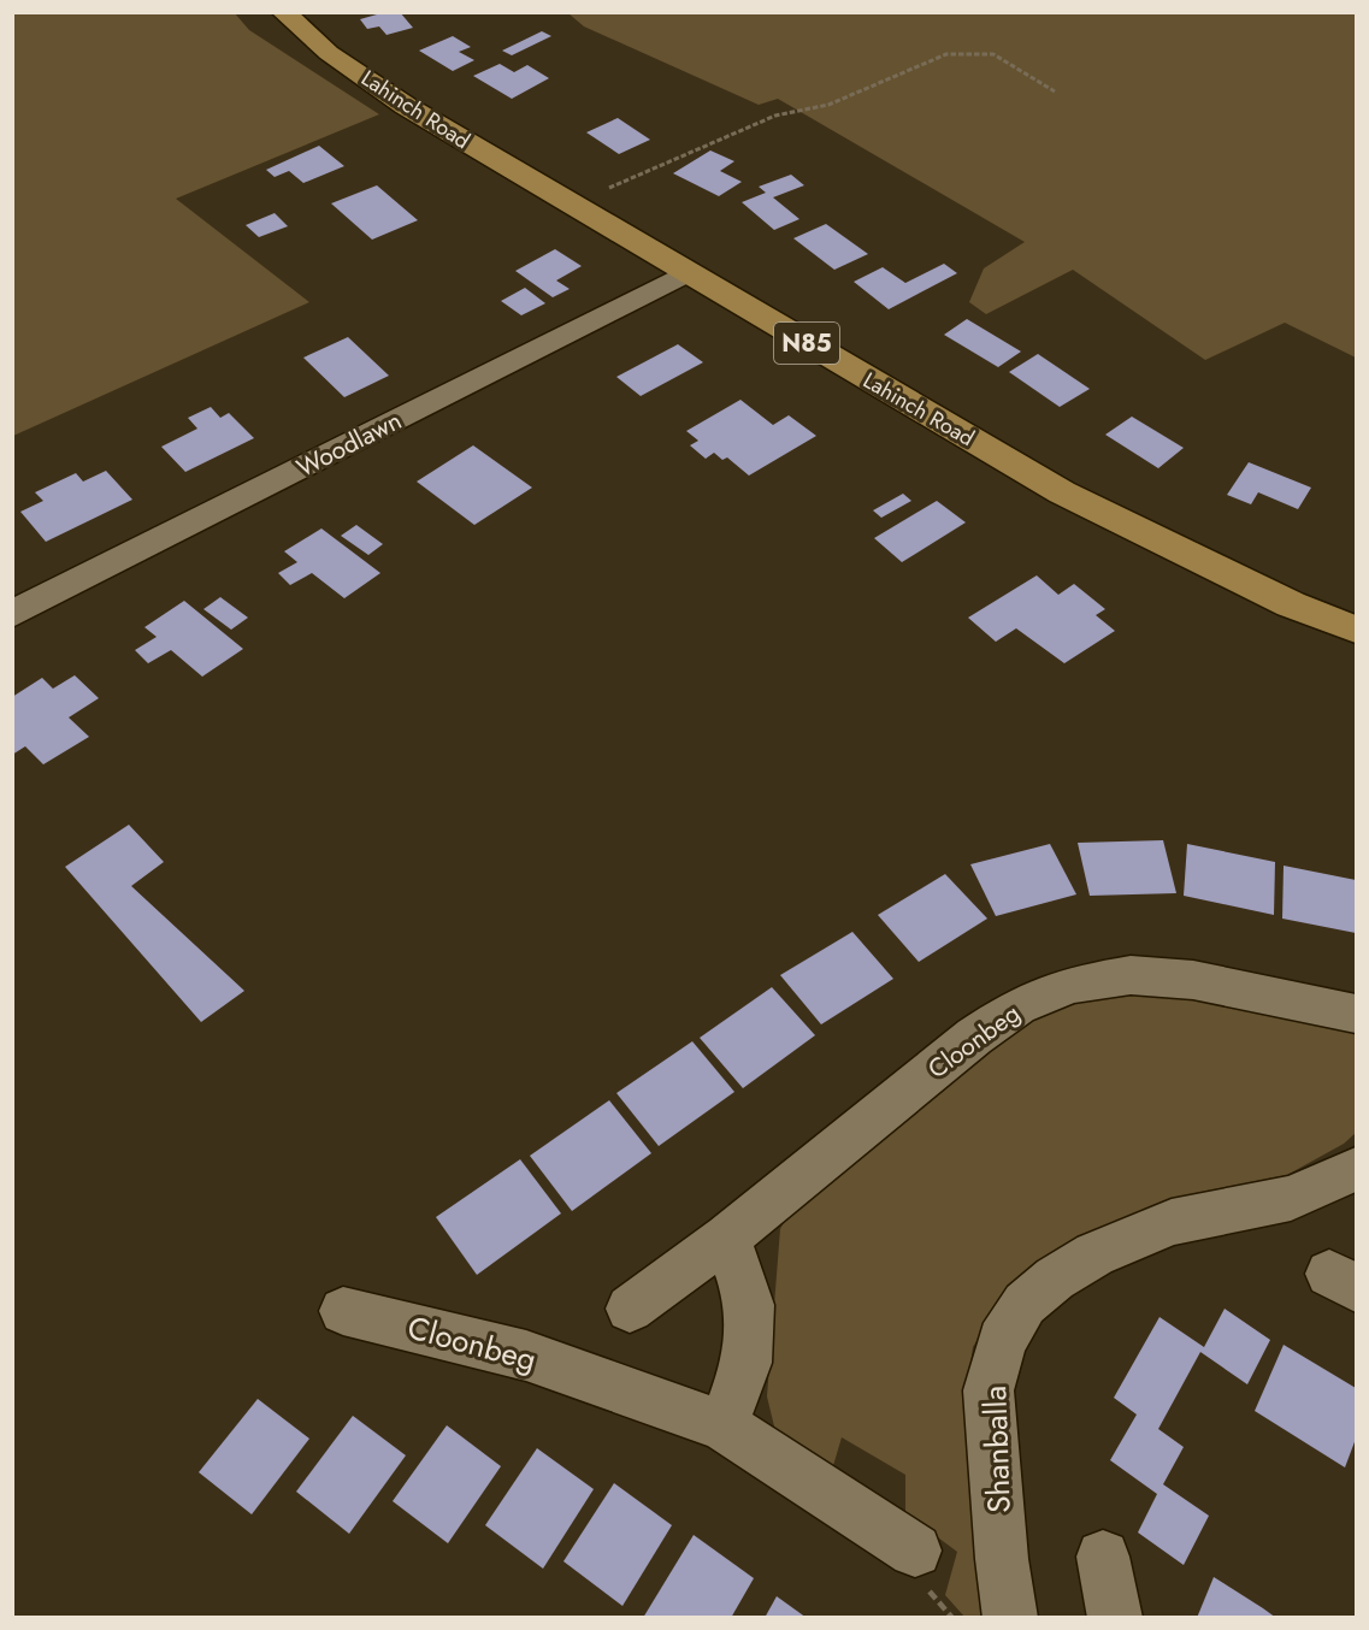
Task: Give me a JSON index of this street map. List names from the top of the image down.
{
  "streets": {
    "main road": ["Lahinch Road", "N85"],
    "street": ["Woodlawn", "Cloonbeg", "Shanballa"]
  },
  "crossings": [
    ["Lahinch Road", "Woodlawn"]
  ]
}
